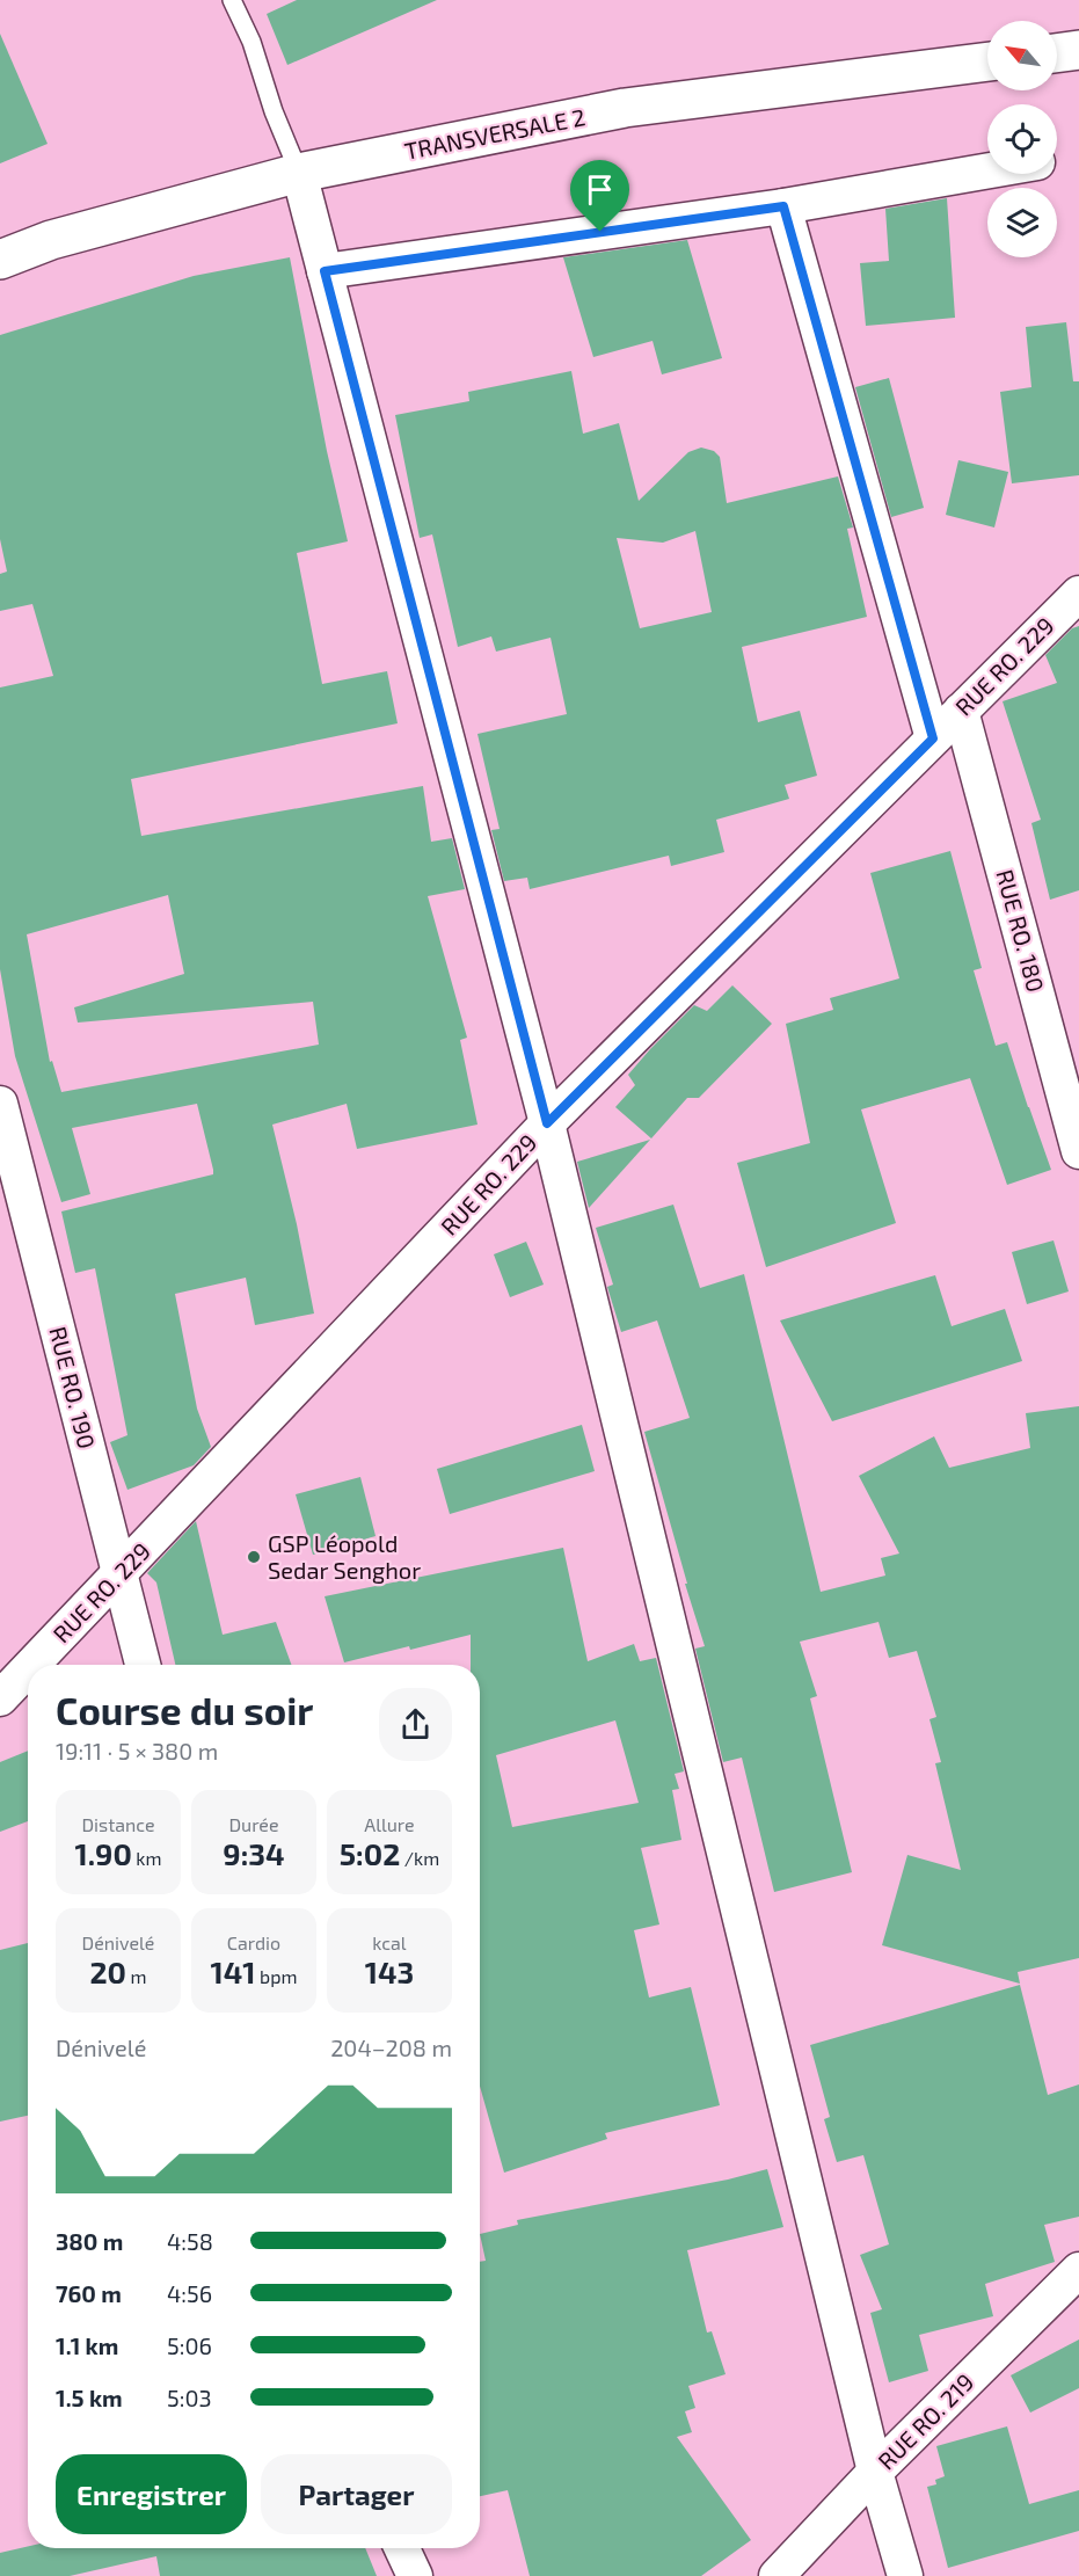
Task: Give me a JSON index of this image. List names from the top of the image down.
{
  "streets": {
    "main road": ["TRANSVERSALE 2"],
    "street": [
      "RUE RO. 229",
      "RUE RO. 180",
      "RUE RO. 190",
      "RUE RO. 219"
    ]
  },
  "crossings": [
    ["RUE RO. 229", "RUE RO. 180"],
    ["RUE RO. 229", "RUE RO. 190"]
  ],
  "places": ["GSP Léopold Sedar Senghor"],
  "north": "top left",
  "page": {
    "heading": ["Course du soir", "19:11 · 5 × 380 m"],
    "stats": [
      ["Distance", "1.90 km"],
      ["Durée", "9:34"],
      ["Allure", "5:02 /km"],
      ["Dénivelé", "20 m"],
      ["Cardio", "141 bpm"],
      ["kcal", "143"]
    ],
    "chart": ["Dénivelé", "204–208 m"],
    "list": [
      {
        "name": "380 m",
        "note": "4:58"
      },
      {
        "name": "760 m",
        "note": "4:56"
      },
      {
        "name": "1.1 km",
        "note": "5:06"
      },
      {
        "name": "1.5 km",
        "note": "5:03"
      }
    ],
    "buttons": ["Enregistrer", "Partager"]
  }
}
